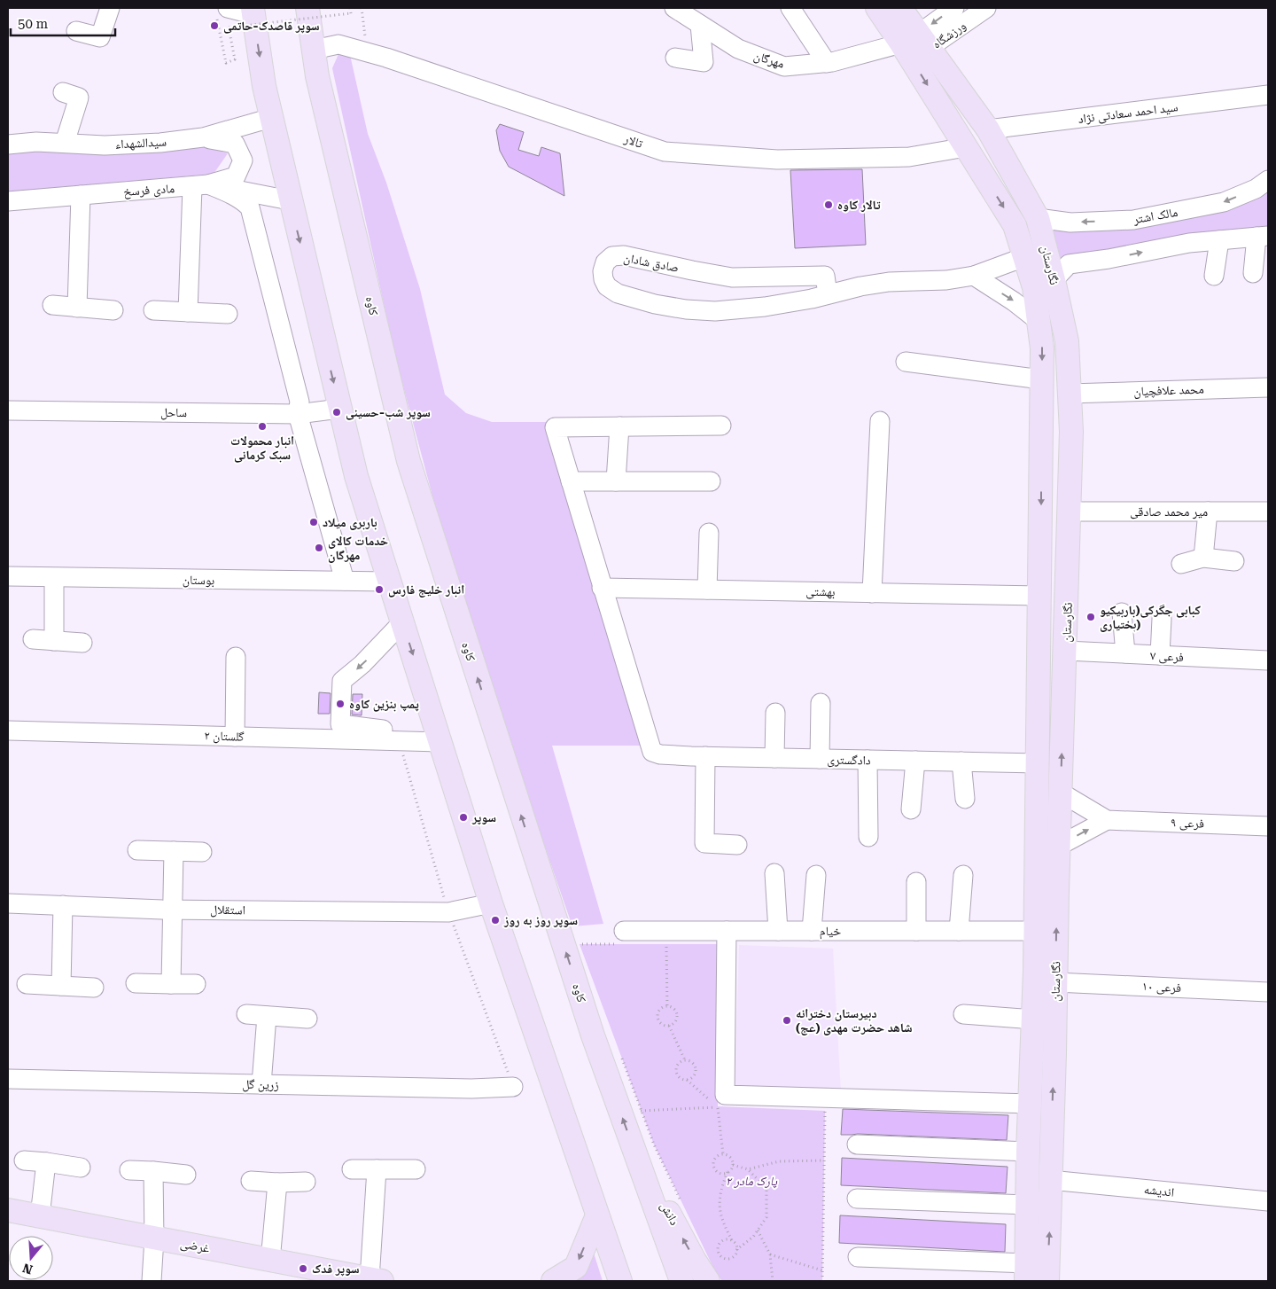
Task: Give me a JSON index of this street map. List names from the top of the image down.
{
  "streets": {
    "main road": [
      "نگارستان",
      "کاوه",
      "دانش",
      "غرضی"
    ],
    "street": [
      "ورزشگاه",
      "مهرگان",
      "سید احمد سعادتی نژاد",
      "تالار",
      "سیدالشهداء",
      "مادی فرسخ",
      "مالک اشتر",
      "صادق شادان",
      "محمد علافچیان",
      "ساحل",
      "میر محمد صادقی",
      "بوستان",
      "بهشتی",
      "فرعی ۷",
      "گلستان ۲",
      "دادگستری",
      "فرعی ۹",
      "استقلال",
      "خیام",
      "فرعی ۱۰",
      "زرین گل",
      "اندیشه"
    ]
  },
  "crossings": [
    ["ورزشگاه", "مهرگان"],
    ["ورزشگاه", "نگارستان"],
    ["مهرگان", "نگارستان"],
    ["سید احمد سعادتی نژاد", "نگارستان"],
    ["تالار", "نگارستان"],
    ["تالار", "کاوه"],
    ["مالک اشتر", "نگارستان"],
    ["صادق شادان", "نگارستان"],
    ["نگارستان", "محمد علافچیان"],
    ["نگارستان", "میر محمد صادقی"],
    ["نگارستان", "بهشتی"],
    ["نگارستان", "فرعی ۷"],
    ["نگارستان", "دادگستری"],
    ["نگارستان", "خیام"],
    ["نگارستان", "فرعی ۱۰"],
    ["نگارستان", "اندیشه"],
    ["کاوه", "دانش"],
    ["بهشتی", "دادگستری"]
  ],
  "parks": ["پارک مادر ۲"],
  "places": [
    "سوپر قاصدک-حاتمی",
    "تالار کاوه",
    "سوپر شب-حسینی",
    "انبار محمولات سبک کرمانی",
    "باربری میلاد",
    "خدمات کالای مهرگان",
    "انبار خلیج فارس",
    "کبابی جگرکی(باربیکیو بختیاری)",
    "پمپ بنزین کاوه",
    "سوپر",
    "سوپر روز به روز",
    "دبیرستان دخترانه شاهد حضرت مهدی (عج)",
    "سوپر فدک"
  ],
  "scale_bar": "50 m",
  "north": "bottom"
}
